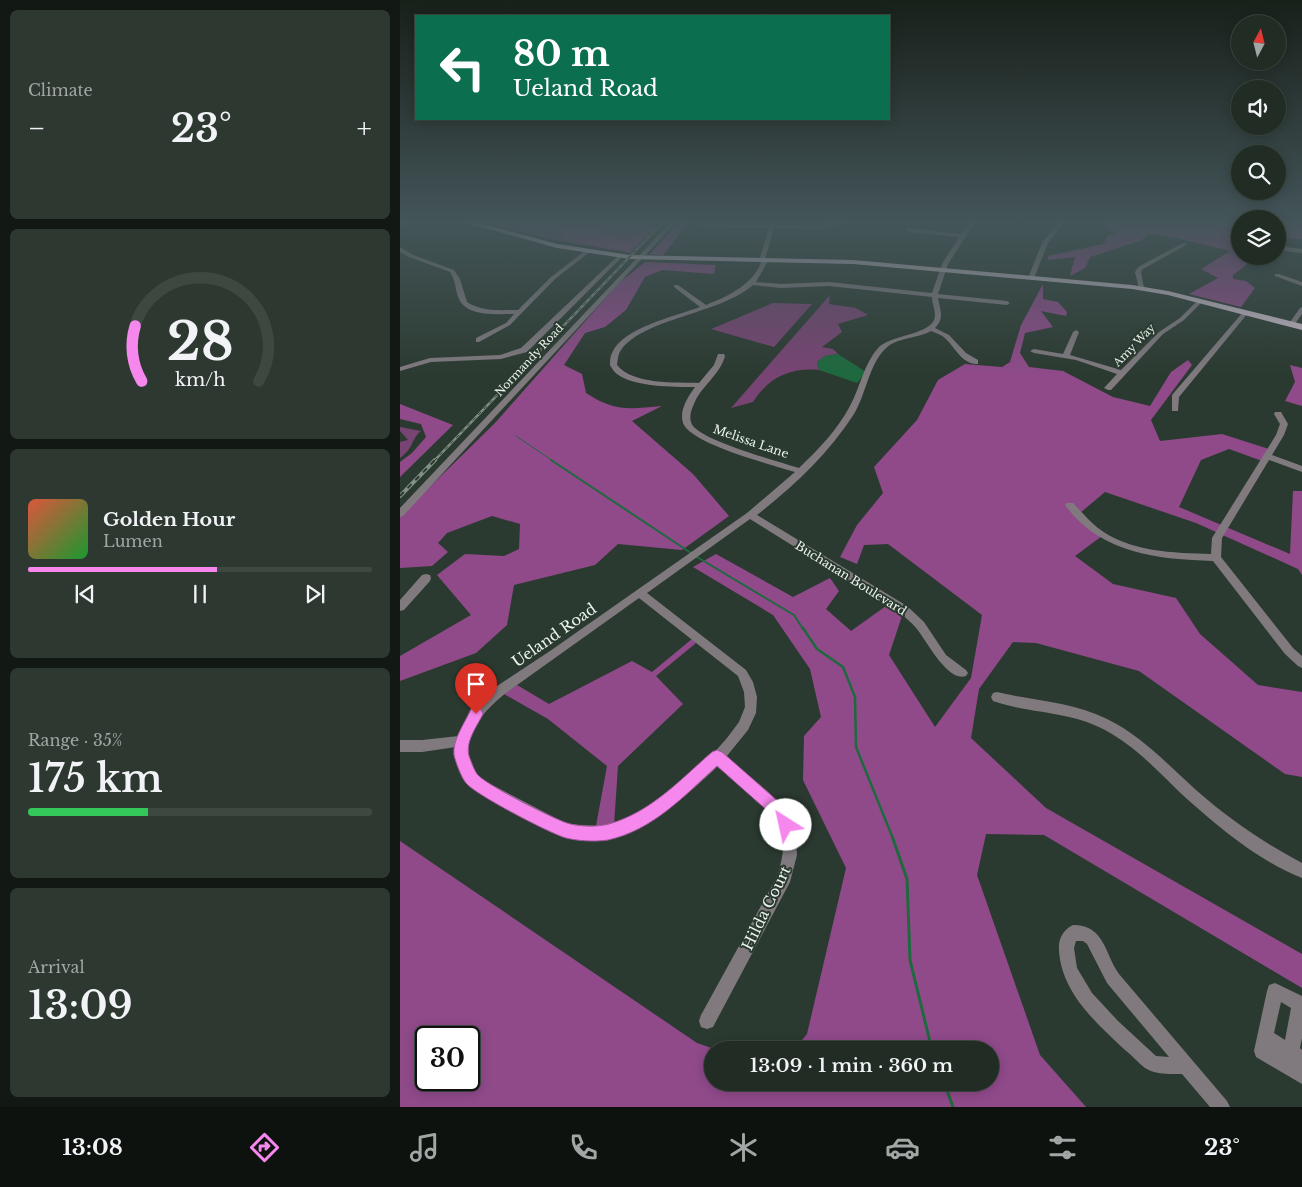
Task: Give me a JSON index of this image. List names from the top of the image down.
{
  "streets": {
    "street": [
      "Amy Way",
      "Normandy Road",
      "Melissa Lane",
      "Buchanan Boulevard",
      "Ueland Road",
      "Hilda Court"
    ]
  },
  "crossings": [
    ["Melissa Lane", "Ueland Road"],
    ["Buchanan Boulevard", "Ueland Road"]
  ],
  "north": "top",
  "page": {
    "tile": [
      "Climate",
      ["Range · 35%", "175 km"],
      ["Arrival", "13:09"]
    ],
    "turn": ["80 m", "Ueland Road"],
    "heat": ["−", "23°", "+"],
    "song": ["Golden Hour", "Lumen"],
    "limit": "30",
    "trip": "13:09 · 1 min · 360 m",
    "tabs": ["13:08", "23°"],
    "gauge": ["28", "km/h"]
  }
}
